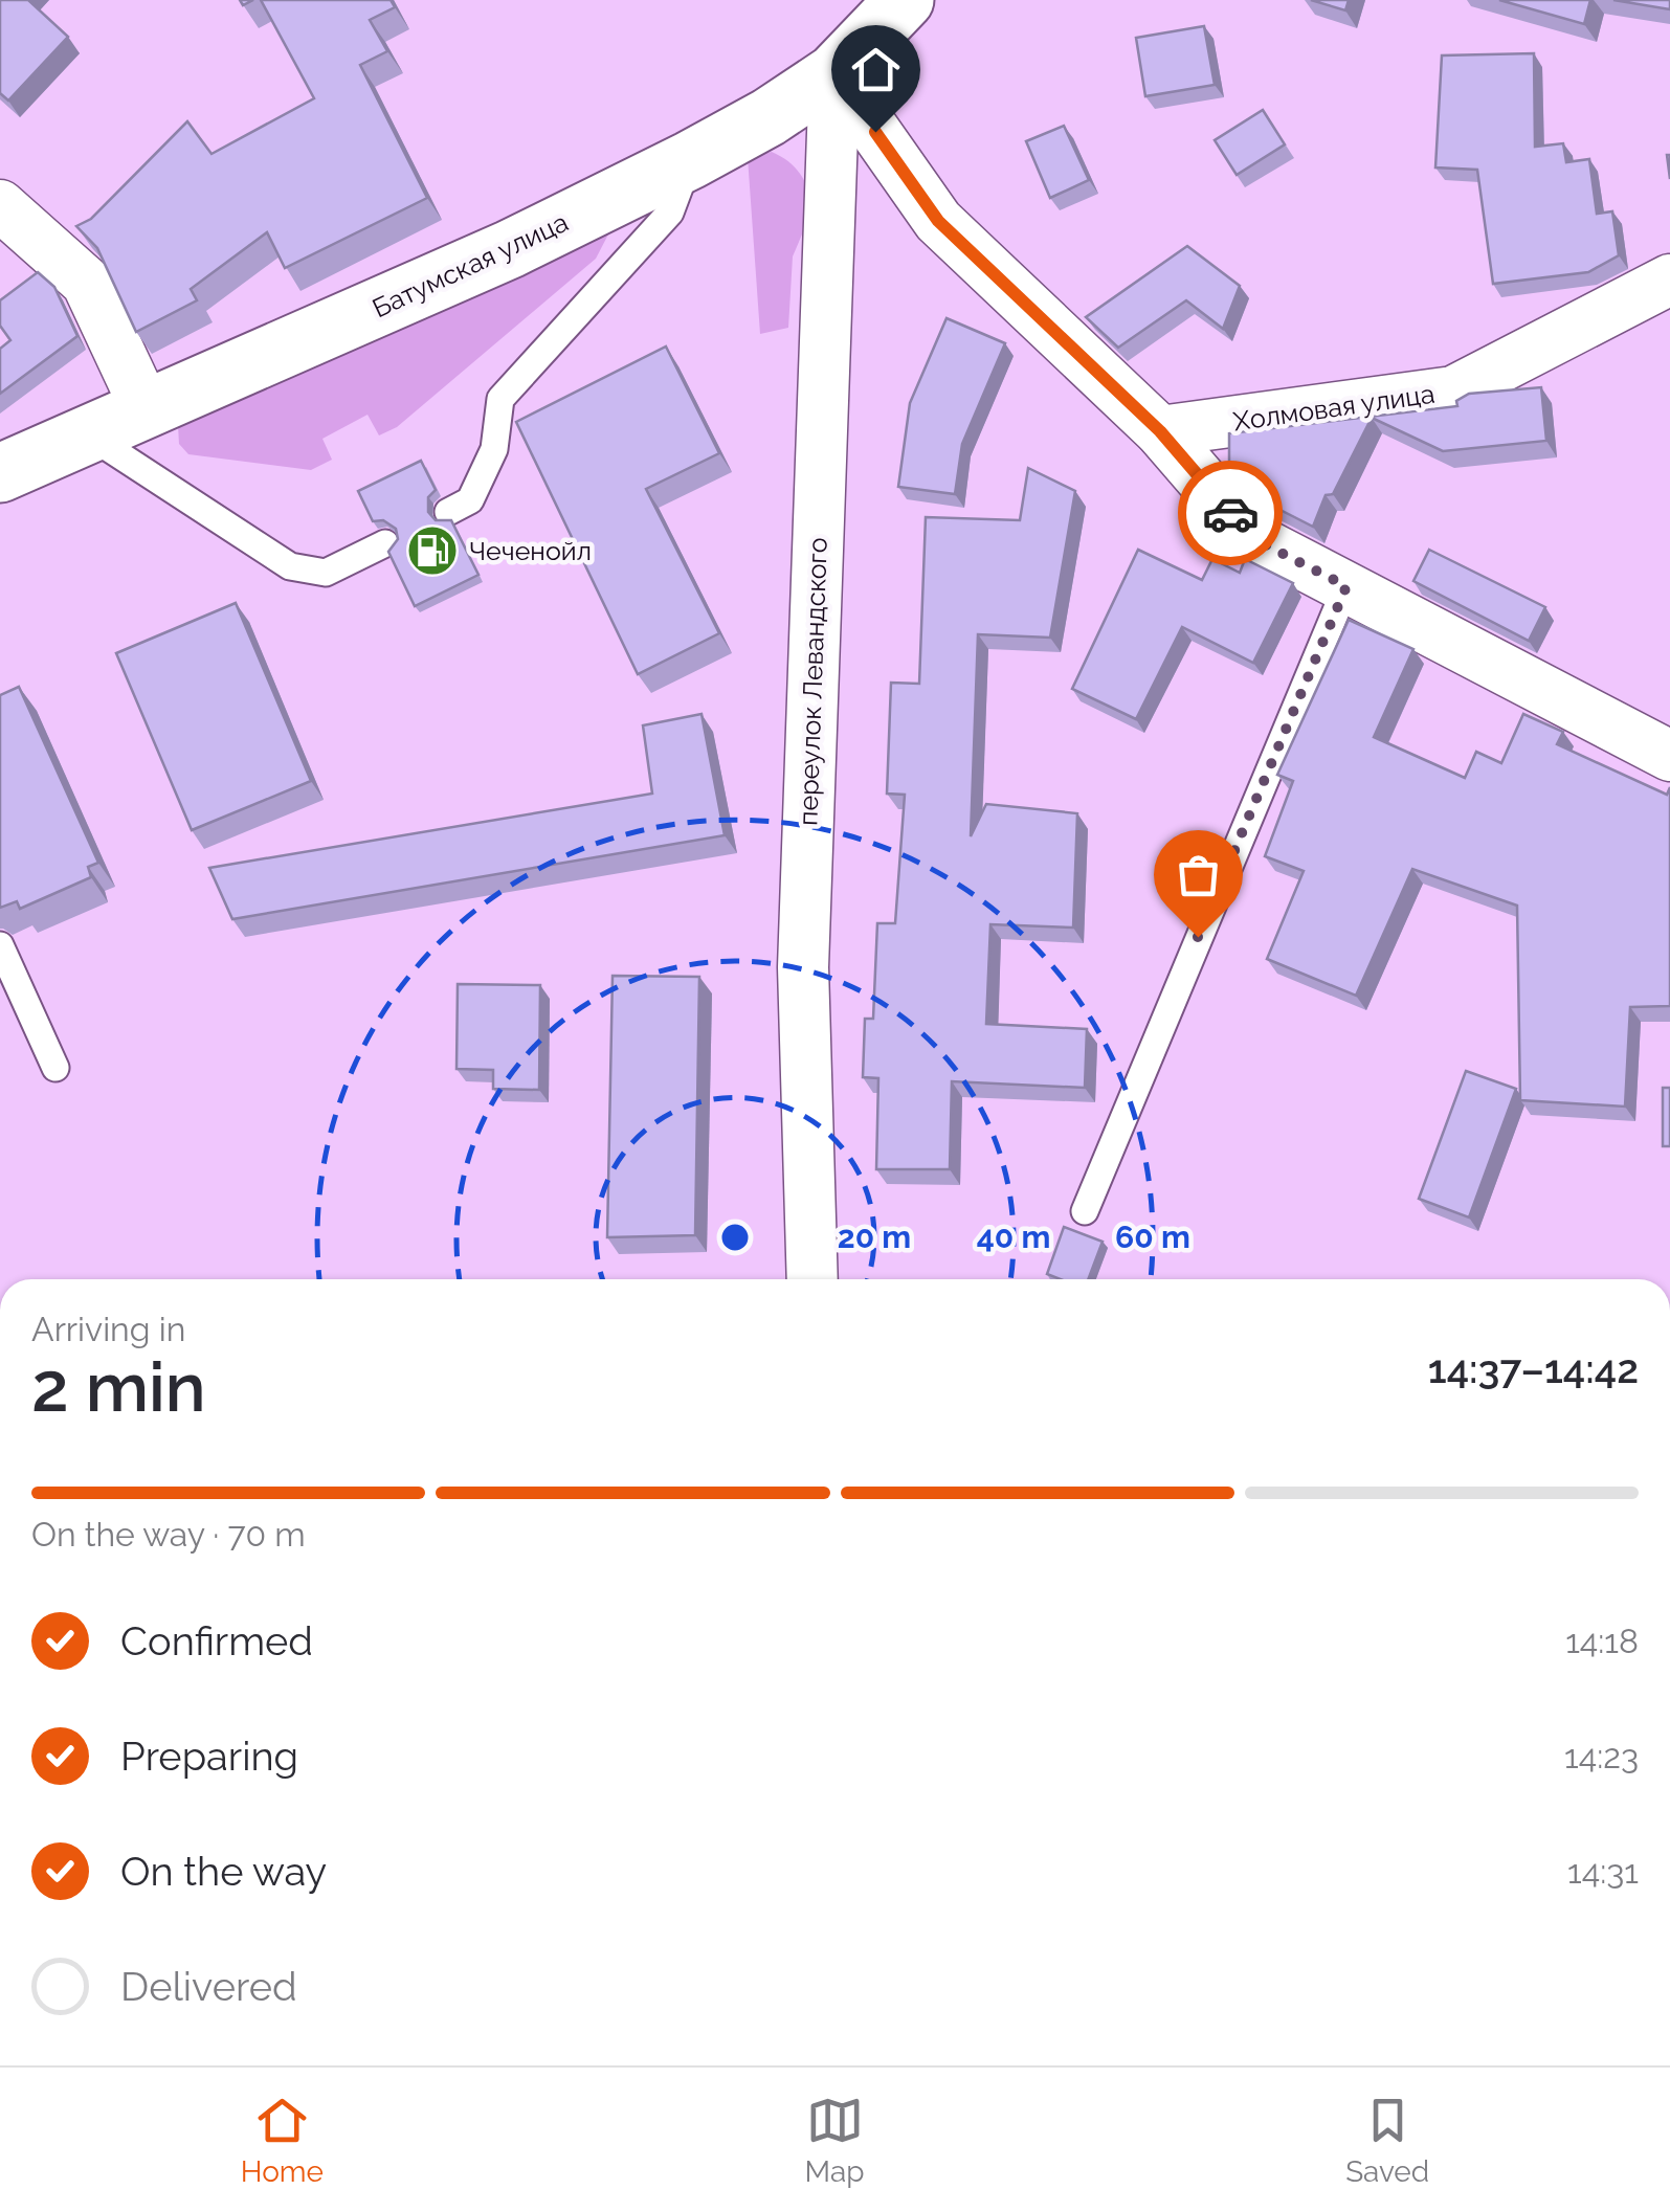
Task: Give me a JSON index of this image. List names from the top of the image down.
{
  "streets": {
    "main road": ["Батумская улица"],
    "street": ["Холмовая улица", "переулок Левандского"]
  },
  "crossings": [
    ["Батумская улица", "переулок Левандского"]
  ],
  "places": {
    "fuel station": ["Чеченойл"]
  },
  "page": {
    "heading": ["2 min", "Arriving in", "14:37–14:42"],
    "bar": "On the way · 70 m",
    "list": [
      ["Confirmed", "14:18"],
      ["Preparing", "14:23"],
      ["On the way", "14:31"],
      "Delivered"
    ],
    "tabs": ["Home", "Map", "Saved"]
  },
  "rings": ["20 m", "40 m", "60 m"]
}
